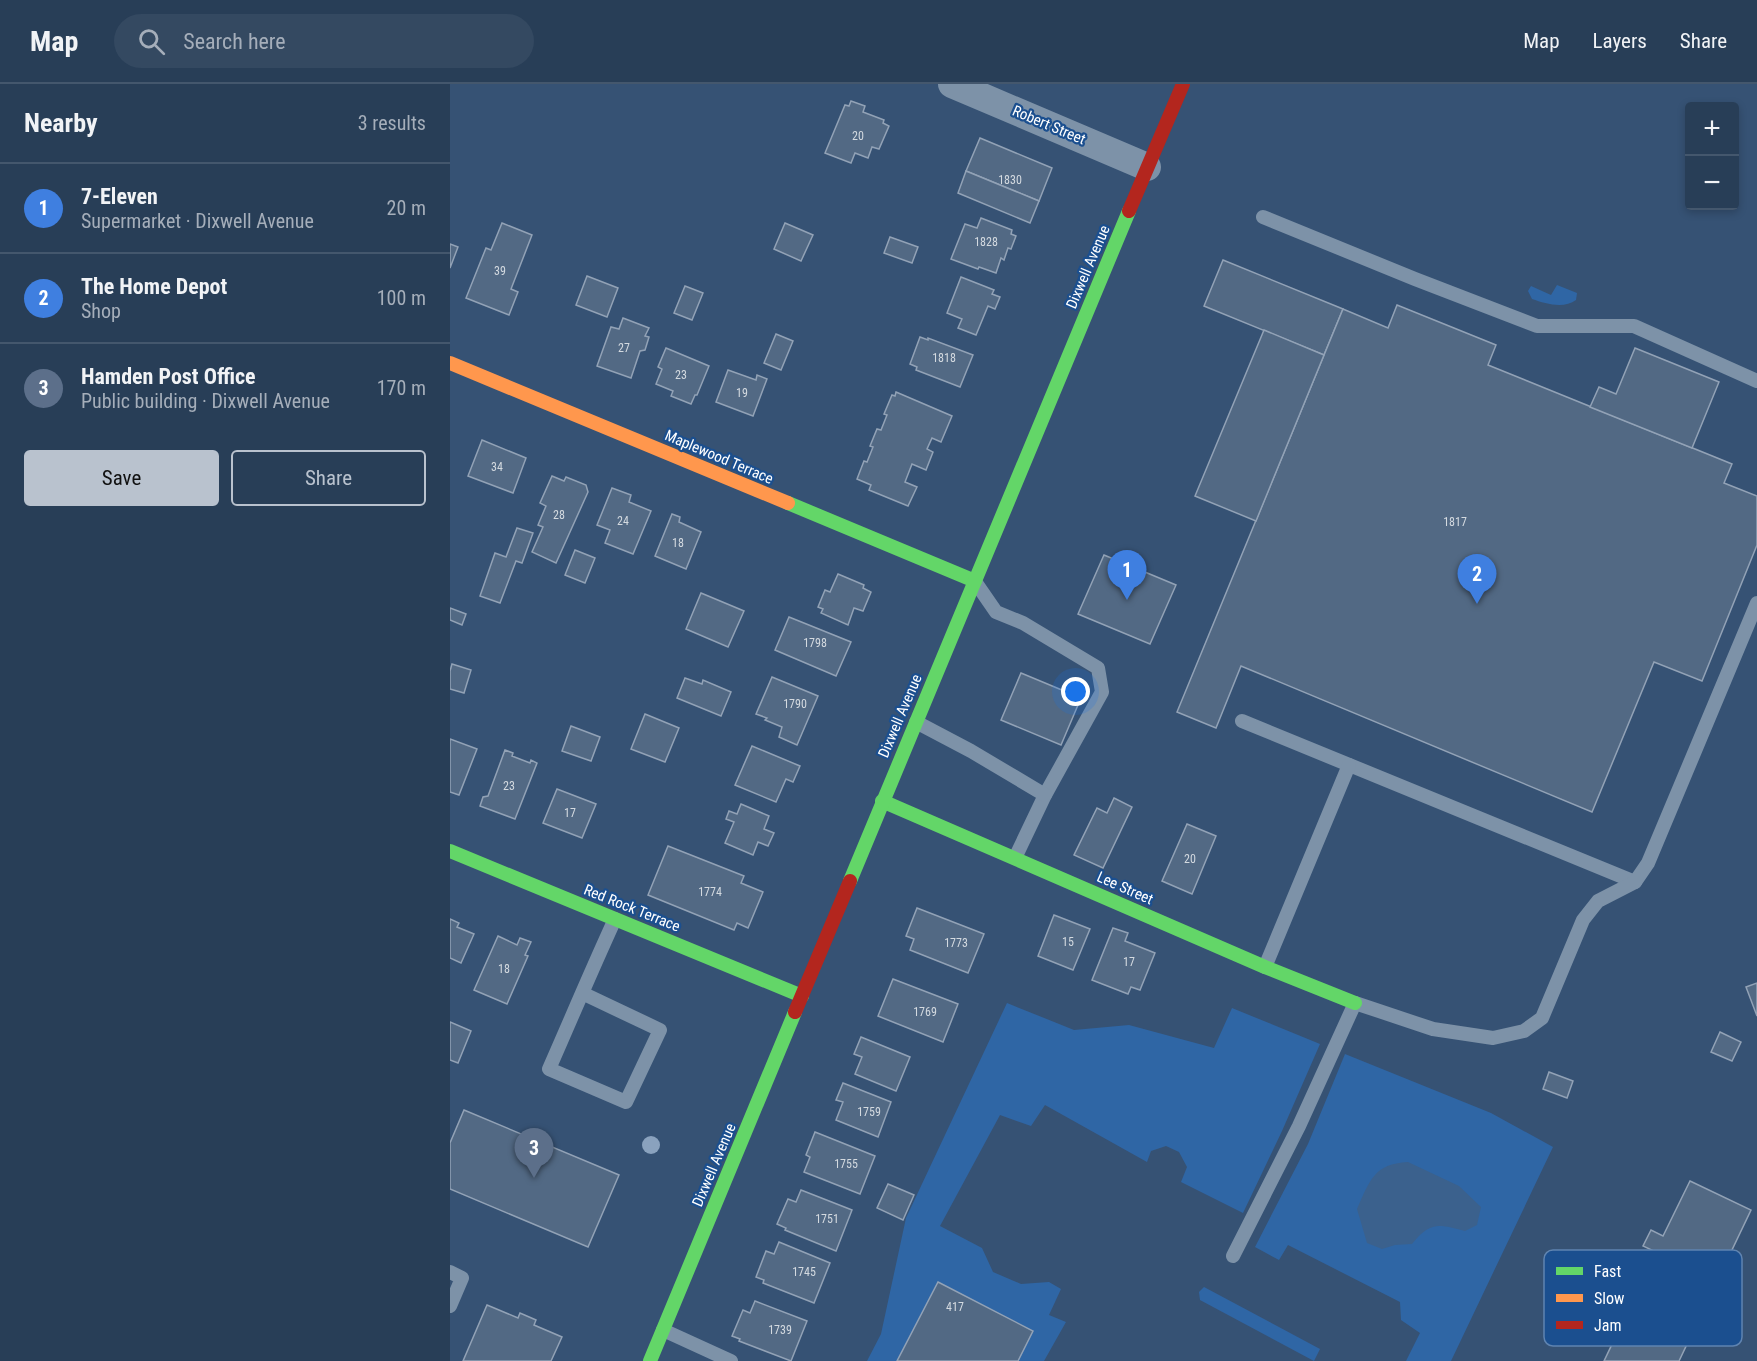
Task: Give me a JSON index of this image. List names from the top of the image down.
{
  "streets": {
    "street": [
      "Robert Street",
      "Dixwell Avenue",
      "Maplewood Terrace",
      "Lee Street",
      "Red Rock Terrace"
    ]
  },
  "crossings": [
    ["Robert Street", "Dixwell Avenue"],
    ["Dixwell Avenue", "Maplewood Terrace"],
    ["Dixwell Avenue", "Lee Street"],
    ["Dixwell Avenue", "Red Rock Terrace"]
  ],
  "house_numbers": [
    "20",
    "1830",
    "1828",
    "39",
    "27",
    "1818",
    "23",
    "19",
    "34",
    "28",
    "24",
    "1817",
    "18",
    "1798",
    "1790",
    "23",
    "17",
    "20",
    "1774",
    "15",
    "1773",
    "17",
    "18",
    "1769",
    "1759",
    "1755",
    "1751",
    "1745",
    "417",
    "1739"
  ],
  "legend": ["Fast", "Slow", "Jam"],
  "page": {
    "header": "Map",
    "search": "Search here",
    "nav": ["Map", "Layers", "Share"],
    "heading": ["Nearby", "3 results"],
    "map_buttons": ["+", "−"],
    "list": [
      {
        "mark": "1",
        "name": "7-Eleven",
        "note": "Supermarket · Dixwell Avenue",
        "value": "20 m"
      },
      {
        "mark": "2",
        "name": "The Home Depot",
        "note": "Shop",
        "value": "100 m"
      },
      {
        "mark": "3",
        "name": "Hamden Post Office",
        "note": "Public building · Dixwell Avenue",
        "value": "170 m"
      }
    ],
    "buttons": ["Save", "Share"],
    "pins": ["1", "2", "3"]
  }
}
